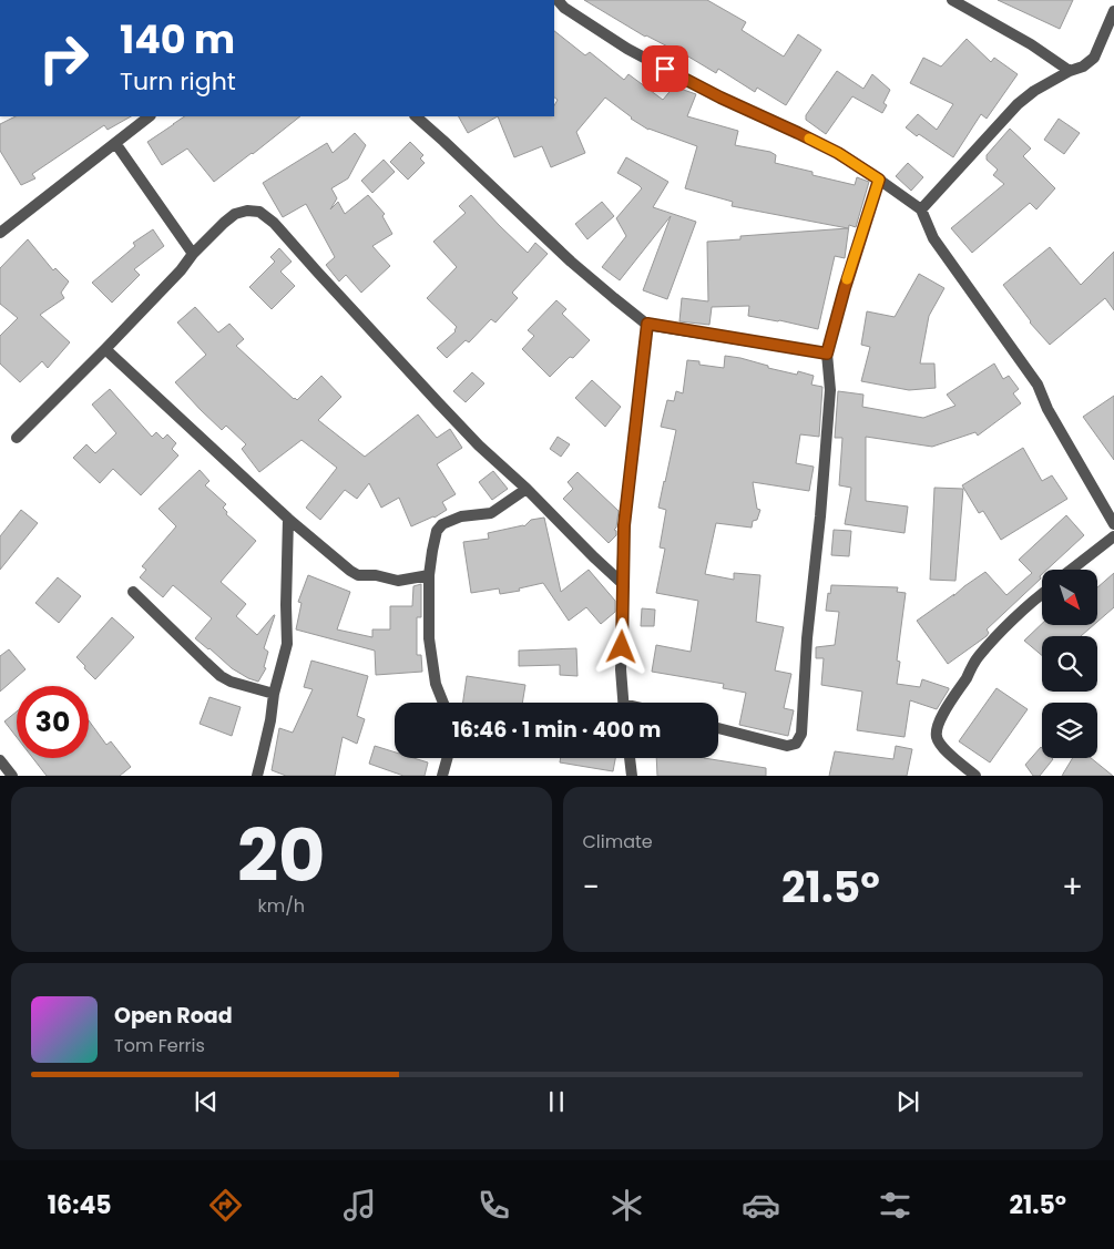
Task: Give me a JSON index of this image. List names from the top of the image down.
{
  "north": "bottom right",
  "page": {
    "turn": ["140 m", "Turn right"],
    "limit": "30",
    "trip": "16:46 · 1 min · 400 m",
    "tile": [
      ["20", "km/h"],
      "Climate"
    ],
    "heat": ["−", "21.5°", "+"],
    "song": ["Open Road", "Tom Ferris"],
    "tabs": ["16:45", "21.5°"]
  }
}
